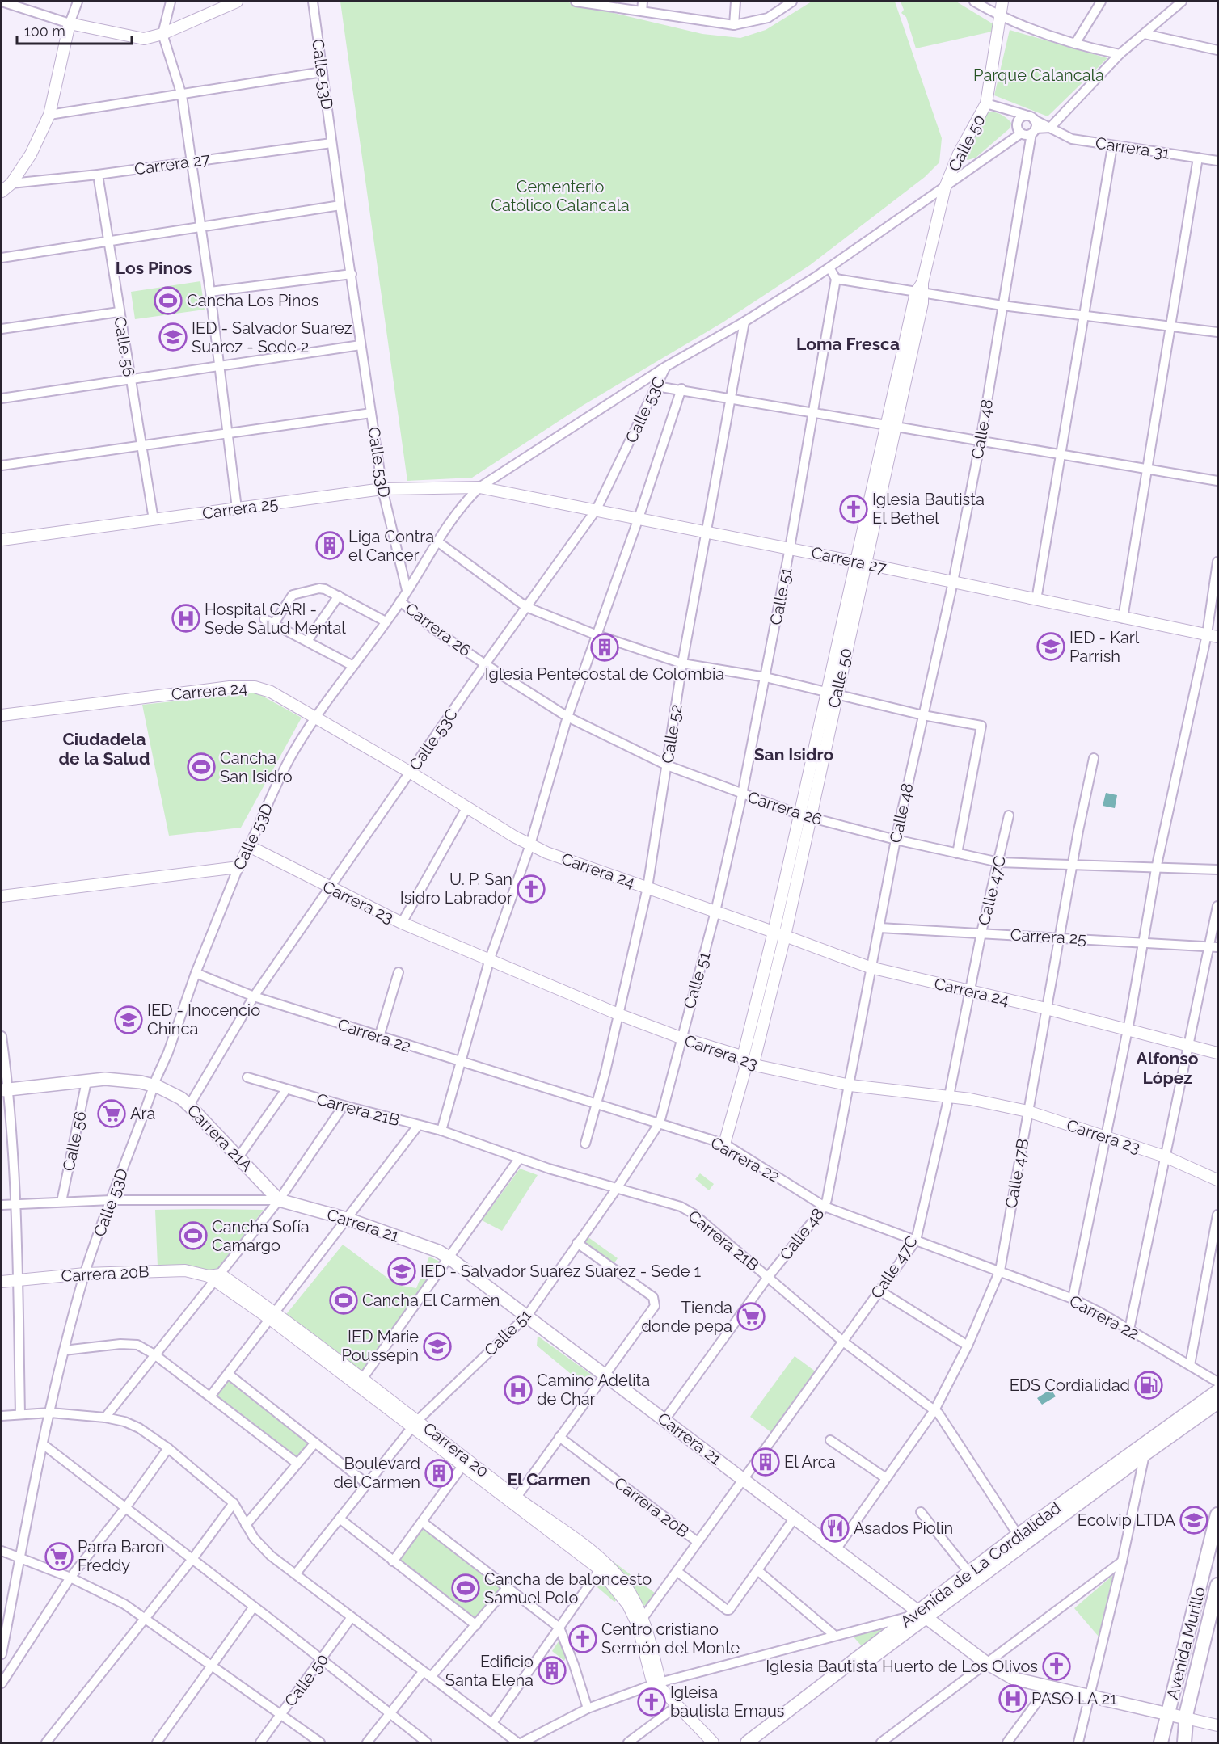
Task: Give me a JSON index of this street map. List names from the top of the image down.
{
  "streets": {
    "main road": [
      "Carrera 21A",
      "Carrera 21",
      "Avenida de La Cordialidad",
      "Avenida Murillo"
    ],
    "street": [
      "Calle 53D",
      "Calle 50",
      "Carrera 31",
      "Carrera 27",
      "Calle 56",
      "Calle 53C",
      "Calle 48",
      "Carrera 25",
      "Calle 51",
      "Carrera 26",
      "Carrera 24",
      "Calle 52",
      "Calle 47C",
      "Carrera 23",
      "Carrera 22",
      "Carrera 21B",
      "Calle 47B",
      "Carrera 20B",
      "Carrera 20"
    ]
  },
  "crossings": [
    ["Calle 53D", "Carrera 27"],
    ["Calle 53D", "Carrera 25"],
    ["Calle 53D", "Carrera 26"],
    ["Calle 53D", "Carrera 24"],
    ["Calle 53D", "Carrera 23"],
    ["Calle 53D", "Carrera 22"],
    ["Calle 53D", "Carrera 21A"],
    ["Calle 53D", "Carrera 21"],
    ["Calle 53D", "Carrera 20B"],
    ["Calle 50", "Carrera 27"],
    ["Calle 50", "Carrera 26"],
    ["Calle 50", "Carrera 24"],
    ["Calle 50", "Carrera 23"],
    ["Calle 50", "Carrera 22"],
    ["Carrera 27", "Calle 56"],
    ["Carrera 27", "Calle 53C"],
    ["Carrera 27", "Calle 48"],
    ["Carrera 27", "Carrera 25"],
    ["Carrera 27", "Calle 51"],
    ["Carrera 27", "Calle 52"],
    ["Calle 56", "Carrera 25"],
    ["Calle 56", "Carrera 21"],
    ["Calle 53C", "Carrera 26"],
    ["Calle 53C", "Carrera 24"],
    ["Calle 53C", "Carrera 23"],
    ["Calle 53C", "Carrera 22"],
    ["Calle 53C", "Carrera 21A"],
    ["Calle 48", "Carrera 25"],
    ["Calle 48", "Carrera 26"],
    ["Calle 48", "Carrera 24"],
    ["Calle 48", "Carrera 23"],
    ["Calle 48", "Carrera 22"],
    ["Calle 48", "Carrera 21B"],
    ["Calle 48", "Carrera 21"],
    ["Carrera 25", "Calle 47C"],
    ["Carrera 25", "Calle 47B"],
    ["Calle 51", "Carrera 26"],
    ["Calle 51", "Carrera 24"],
    ["Calle 51", "Carrera 23"],
    ["Calle 51", "Carrera 22"],
    ["Calle 51", "Carrera 21B"],
    ["Calle 51", "Carrera 21"],
    ["Calle 51", "Carrera 20"],
    ["Carrera 26", "Calle 52"],
    ["Carrera 26", "Calle 47C"],
    ["Carrera 26", "Calle 47B"],
    ["Carrera 24", "Calle 52"],
    ["Carrera 24", "Calle 47C"],
    ["Carrera 24", "Calle 47B"],
    ["Calle 52", "Carrera 23"],
    ["Calle 52", "Carrera 22"],
    ["Calle 47C", "Carrera 23"],
    ["Calle 47C", "Carrera 22"],
    ["Calle 47C", "Carrera 21B"],
    ["Calle 47C", "Carrera 21"],
    ["Calle 47C", "Carrera 20B"],
    ["Calle 47C", "Carrera 20"],
    ["Carrera 23", "Calle 47B"],
    ["Carrera 22", "Calle 47B"],
    ["Carrera 21B", "Calle 47B"],
    ["Carrera 21B", "Avenida de La Cordialidad"],
    ["Carrera 21A", "Carrera 21"],
    ["Calle 47B", "Carrera 21"],
    ["Carrera 21", "Avenida de La Cordialidad"],
    ["Carrera 21", "Avenida Murillo"],
    ["Carrera 20B", "Carrera 20"]
  ],
  "districts": [
    "Los Pinos",
    "Loma Fresca",
    "Ciudadela de la Salud",
    "San Isidro",
    "Alfonso López",
    "El Carmen"
  ],
  "parks": ["Parque Calancala", "Cementerio Católico Calancala"],
  "places": {
    "sports": [
      "Cancha Los Pinos",
      "Cancha San Isidro",
      "Cancha Sofía Camargo",
      "Cancha El Carmen",
      "Cancha de baloncesto Samuel Polo"
    ],
    "school or university": [
      "IED - Salvador Suarez Suarez - Sede 2",
      "IED - Karl Parrish",
      "IED - Inocencio Chinca",
      "IED - Salvador Suarez Suarez - Sede 1",
      "IED Marie Poussepin",
      "Ecolvip LTDA"
    ],
    "church": [
      "Iglesia Bautista El Bethel",
      "U. P. San Isidro Labrador",
      "Centro cristiano Sermón del Monte",
      "Iglesia Bautista Huerto de Los Olivos",
      "Igleisa bautista Emaus"
    ],
    "building": [
      "Liga Contra el Cancer",
      "Iglesia Pentecostal de Colombia",
      "El Arca",
      "Boulevard del Carmen",
      "Edificio Santa Elena"
    ],
    "hospital": ["Hospital CARI - Sede Salud Mental", "Camino Adelita de Char", "PASO LA 21"],
    "supermarket": ["Ara", "Tienda donde pepa", "Parra Baron Freddy"],
    "fuel station": ["EDS Cordialidad"],
    "restaurant": ["Asados Piolin"]
  },
  "scale_bar": "100 m"
}
